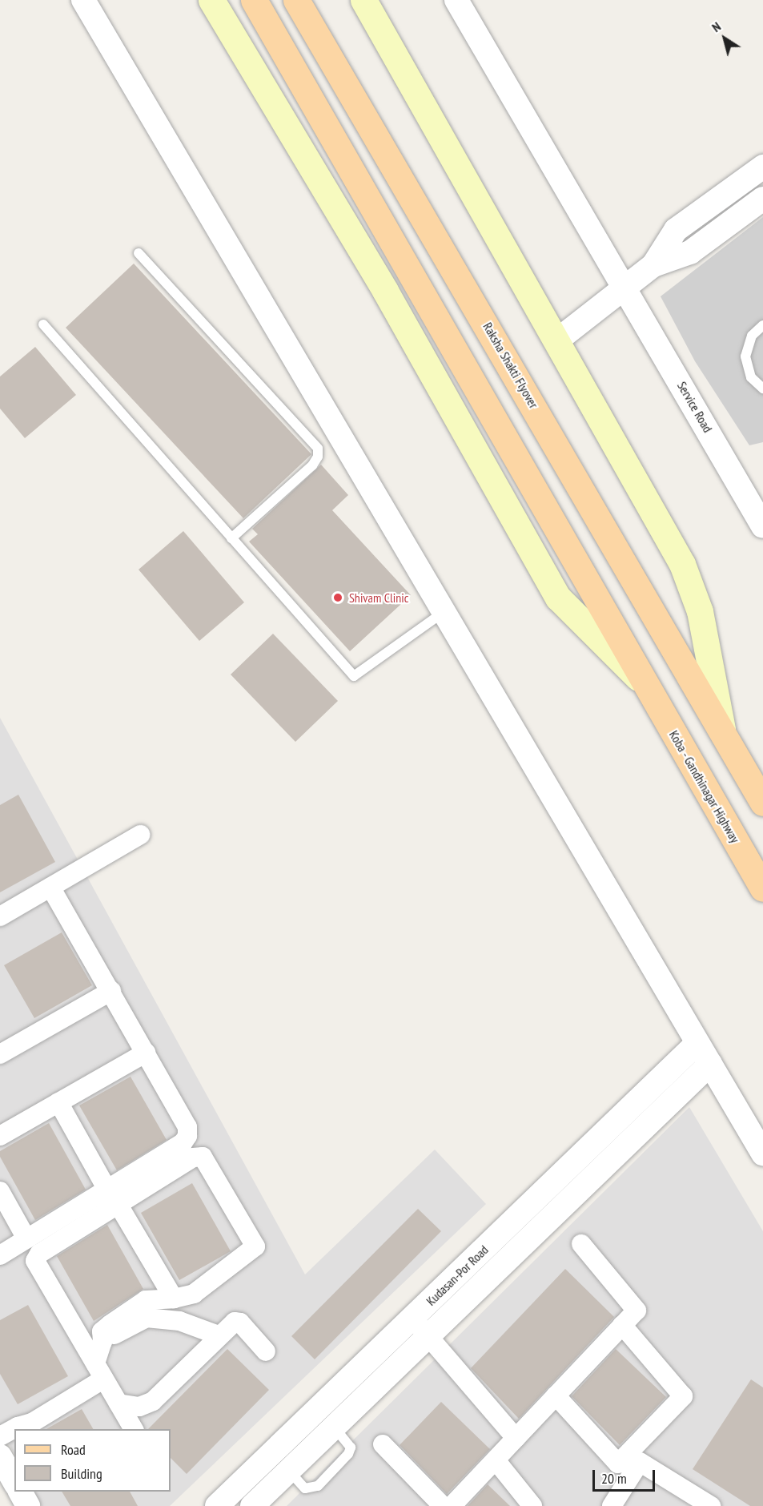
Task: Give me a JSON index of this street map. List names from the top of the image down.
{
  "streets": {
    "main road": ["Raksha Shakti Flyover", "Koba - Gandhinagar Highway"],
    "street": ["Service Road", "Kudasan-Por Road"]
  },
  "places": ["Shivam Clinic"],
  "legend": ["Road", "Building"],
  "scale_bar": "20 m",
  "north": "top left"
}
